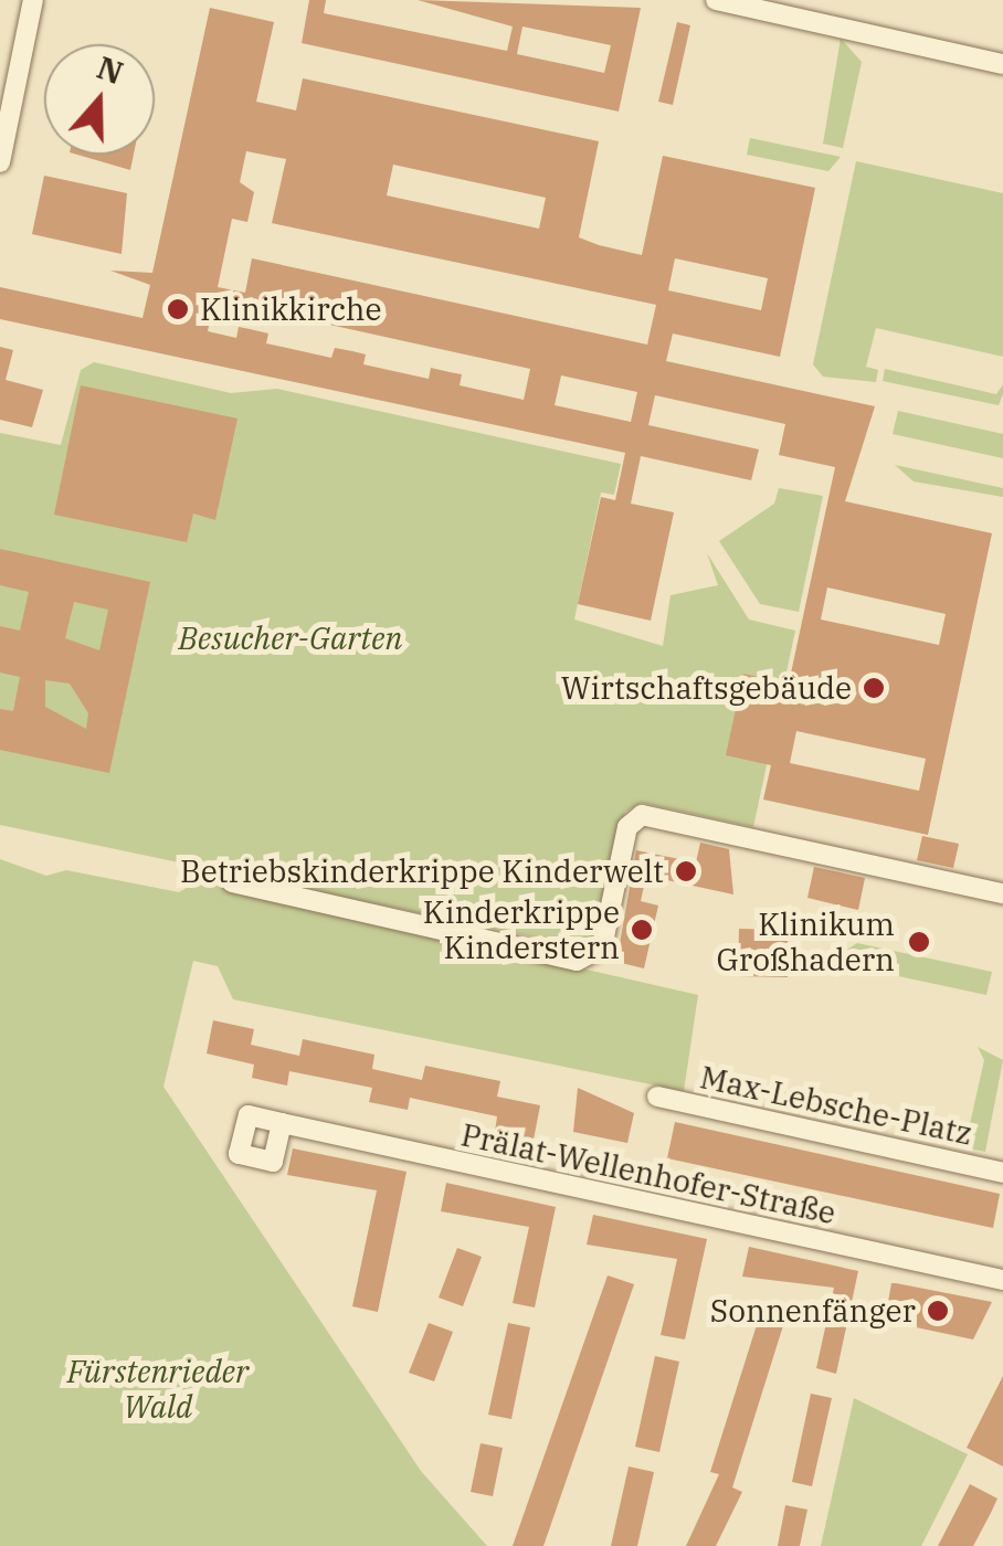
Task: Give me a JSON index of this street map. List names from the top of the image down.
{
  "streets": {
    "street": ["Max-Lebsche-Platz", "Prälat-Wellenhofer-Straße"]
  },
  "parks": ["Besucher-Garten", "Fürstenrieder Wald"],
  "places": [
    "Klinikkirche",
    "Wirtschaftsgebäude",
    "Betriebskinderkrippe Kinderwelt",
    "Kinderkrippe Kinderstern",
    "Klinikum Großhadern",
    "Sonnenfänger"
  ],
  "north": "top"
}
